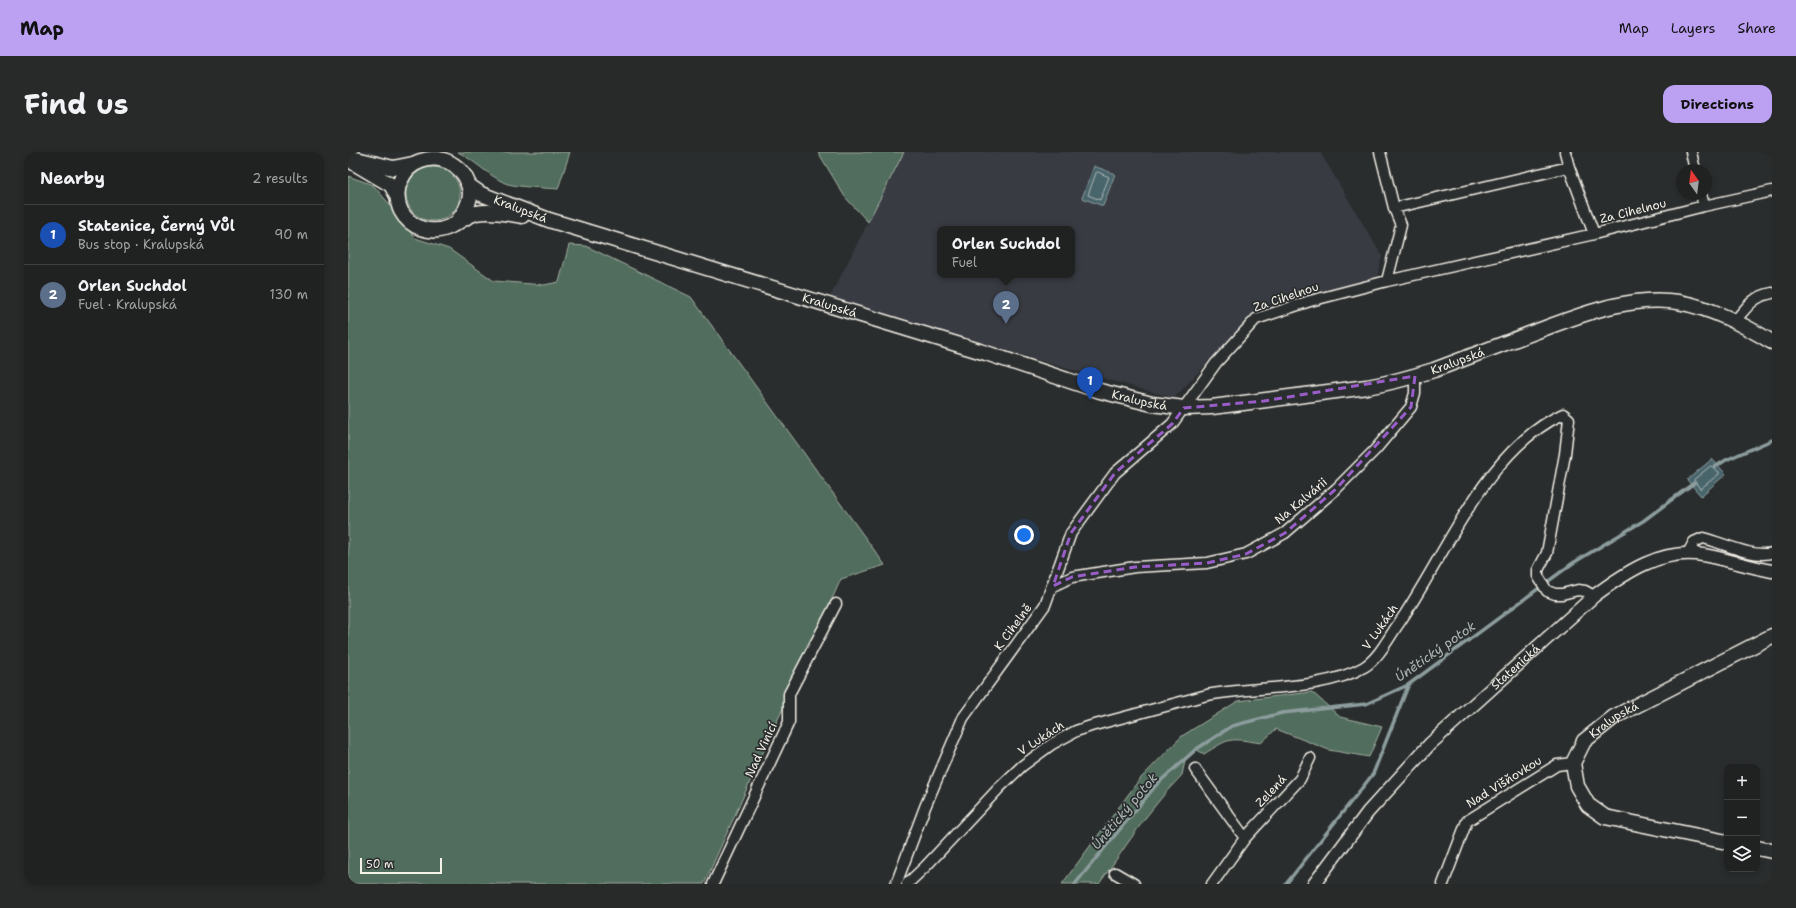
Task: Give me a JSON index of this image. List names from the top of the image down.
{
  "streets": {
    "main road": ["Kralupská"],
    "street": [
      "Za Cihelnou",
      "Na Kalvárii",
      "K Cihelně",
      "V Lukách",
      "Statenická",
      "Nad Vinicí",
      "Nad Višňovkou",
      "Zelená"
    ]
  },
  "crossings": [
    ["Kralupská", "Za Cihelnou"],
    ["Kralupská", "Na Kalvárii"],
    ["Kralupská", "K Cihelně"],
    ["Kralupská", "Nad Višňovkou"],
    ["Za Cihelnou", "K Cihelně"],
    ["Na Kalvárii", "K Cihelně"],
    ["V Lukách", "Statenická"]
  ],
  "water": ["Únětický potok"],
  "scale_bar": "50 m",
  "north": "top",
  "page": {
    "header": "Map",
    "nav": ["Map", "Layers", "Share"],
    "title": "Find us",
    "buttons": "Directions",
    "heading": ["Nearby", "2 results"],
    "list": [
      {
        "mark": "1",
        "name": "Statenice, Černý Vůl",
        "note": "Bus stop · Kralupská",
        "value": "90 m"
      },
      {
        "mark": "2",
        "name": "Orlen Suchdol",
        "note": "Fuel · Kralupská",
        "value": "130 m"
      }
    ],
    "popup": ["Orlen Suchdol", "Fuel"],
    "pins": ["2", "1"],
    "map_buttons": ["+", "−"],
    "scale": "50 m"
  }
}
